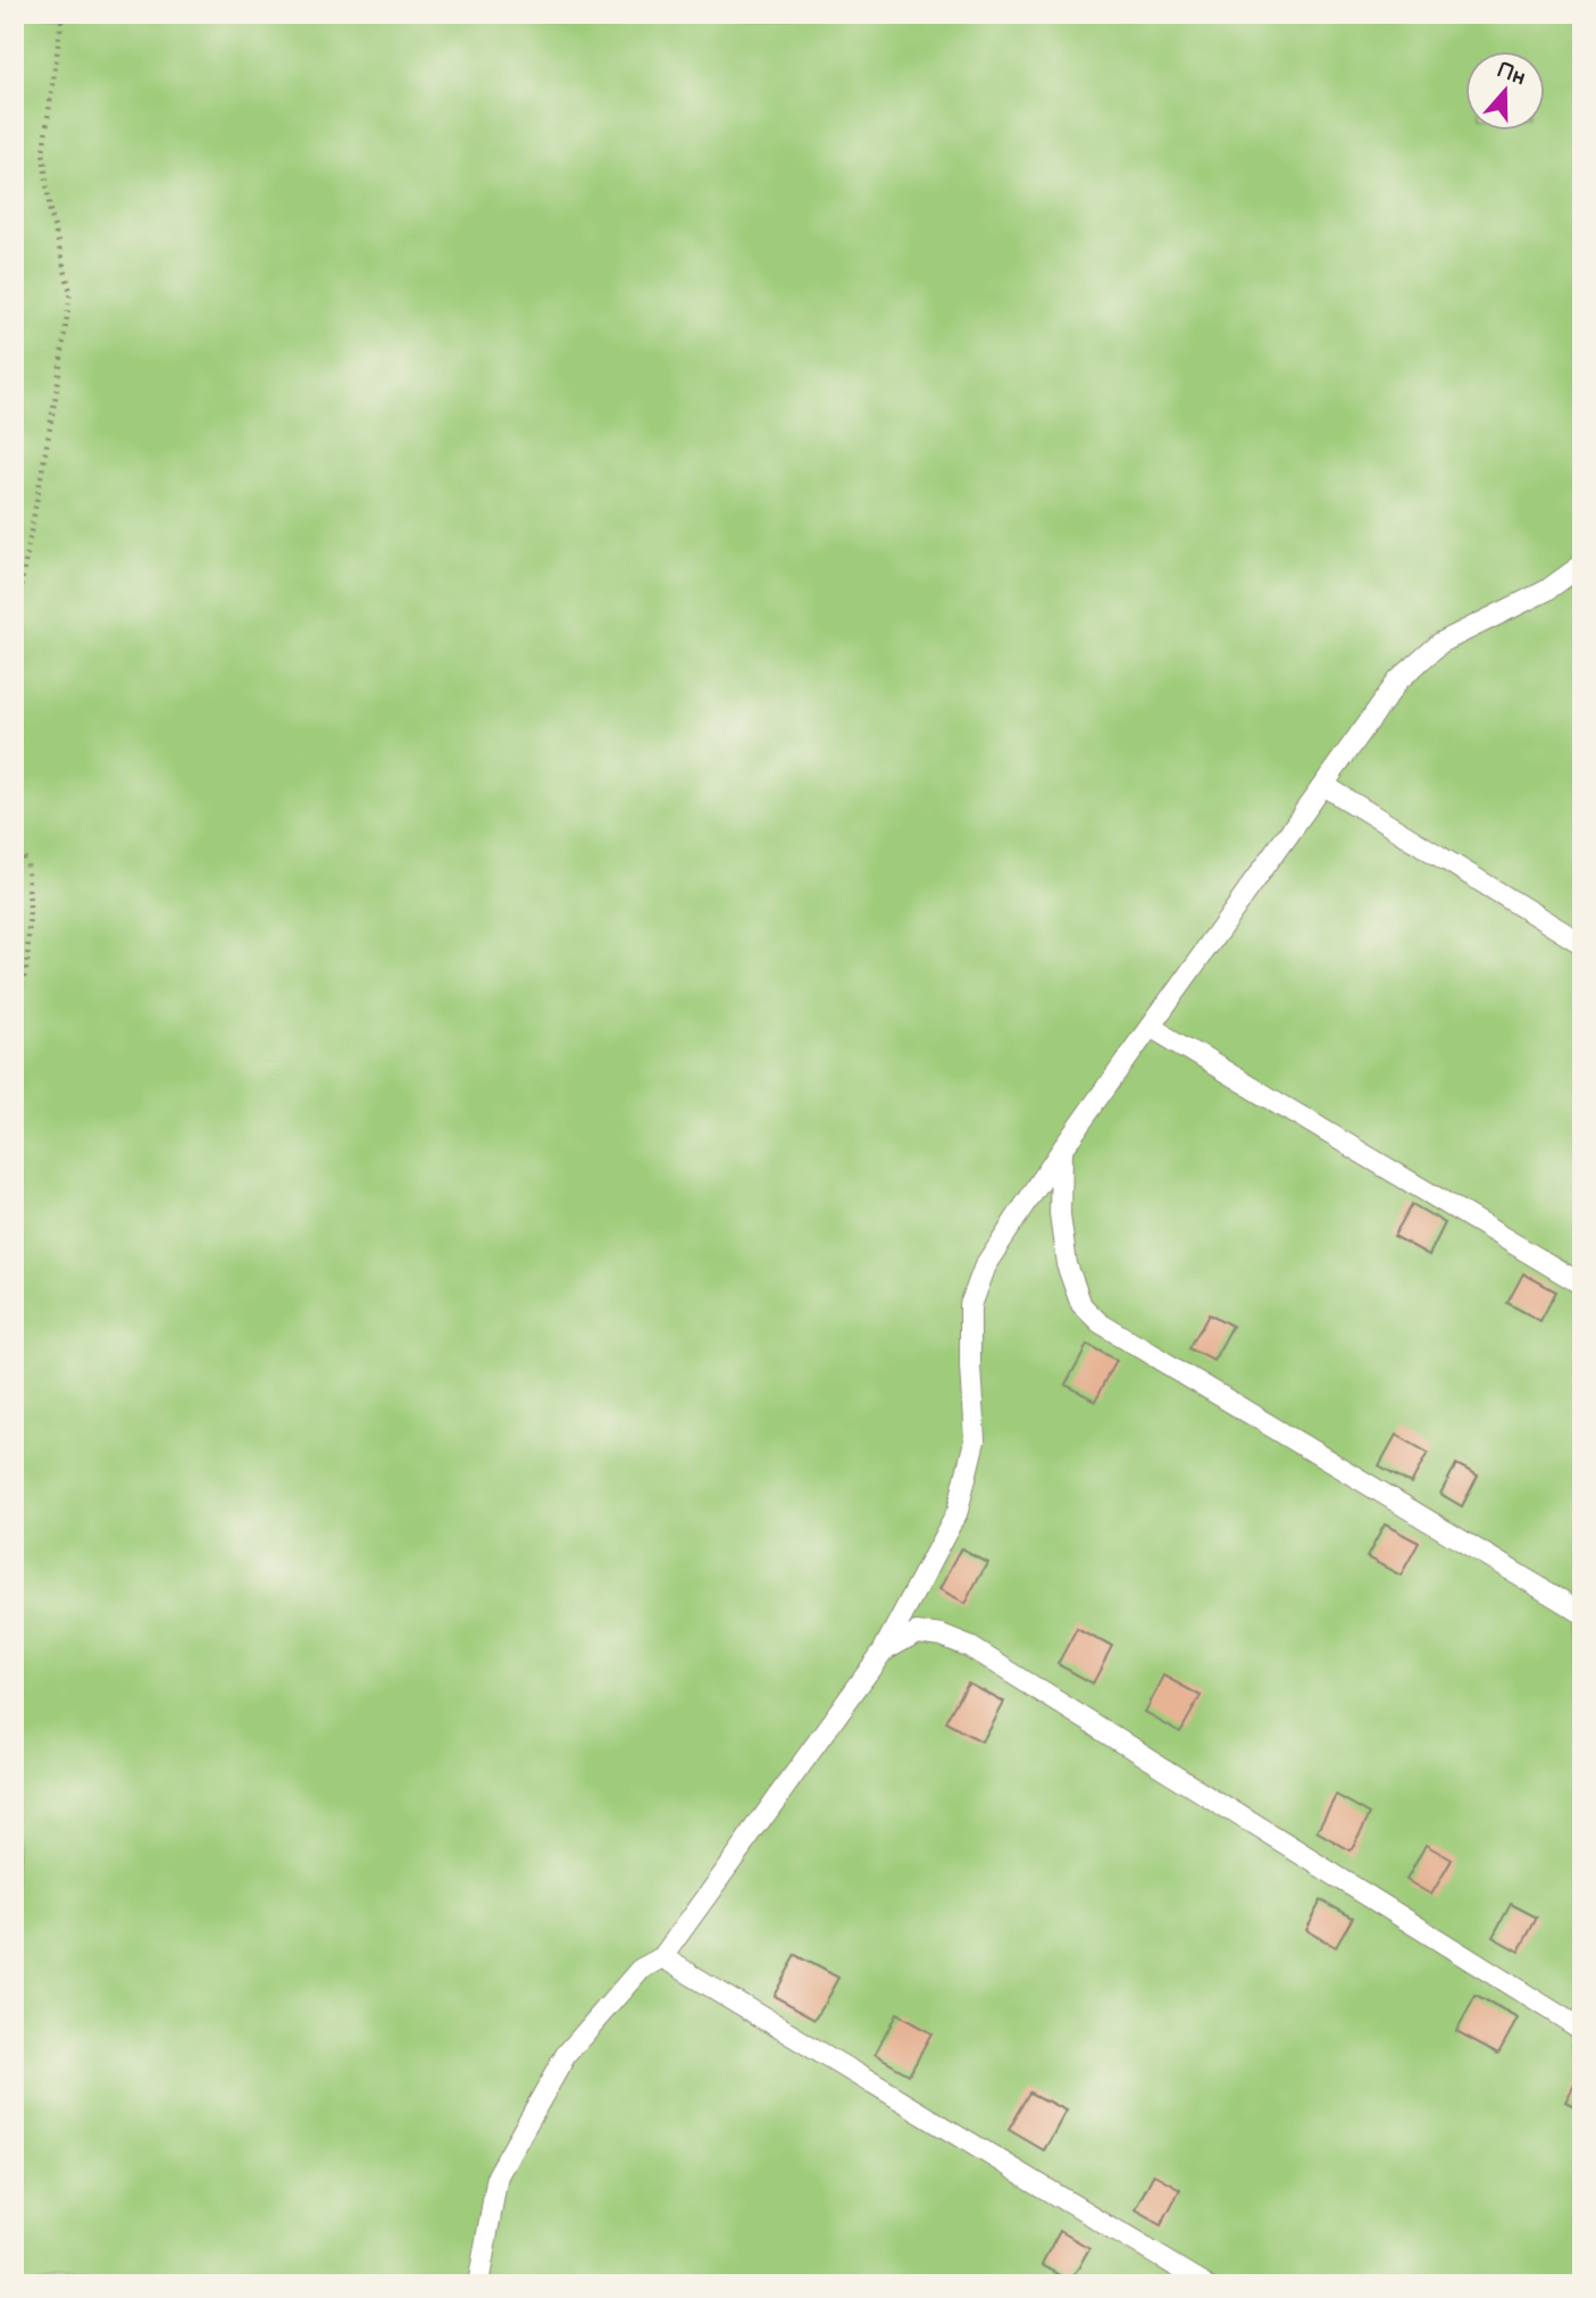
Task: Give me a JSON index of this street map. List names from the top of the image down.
{
  "north": "top"
}
